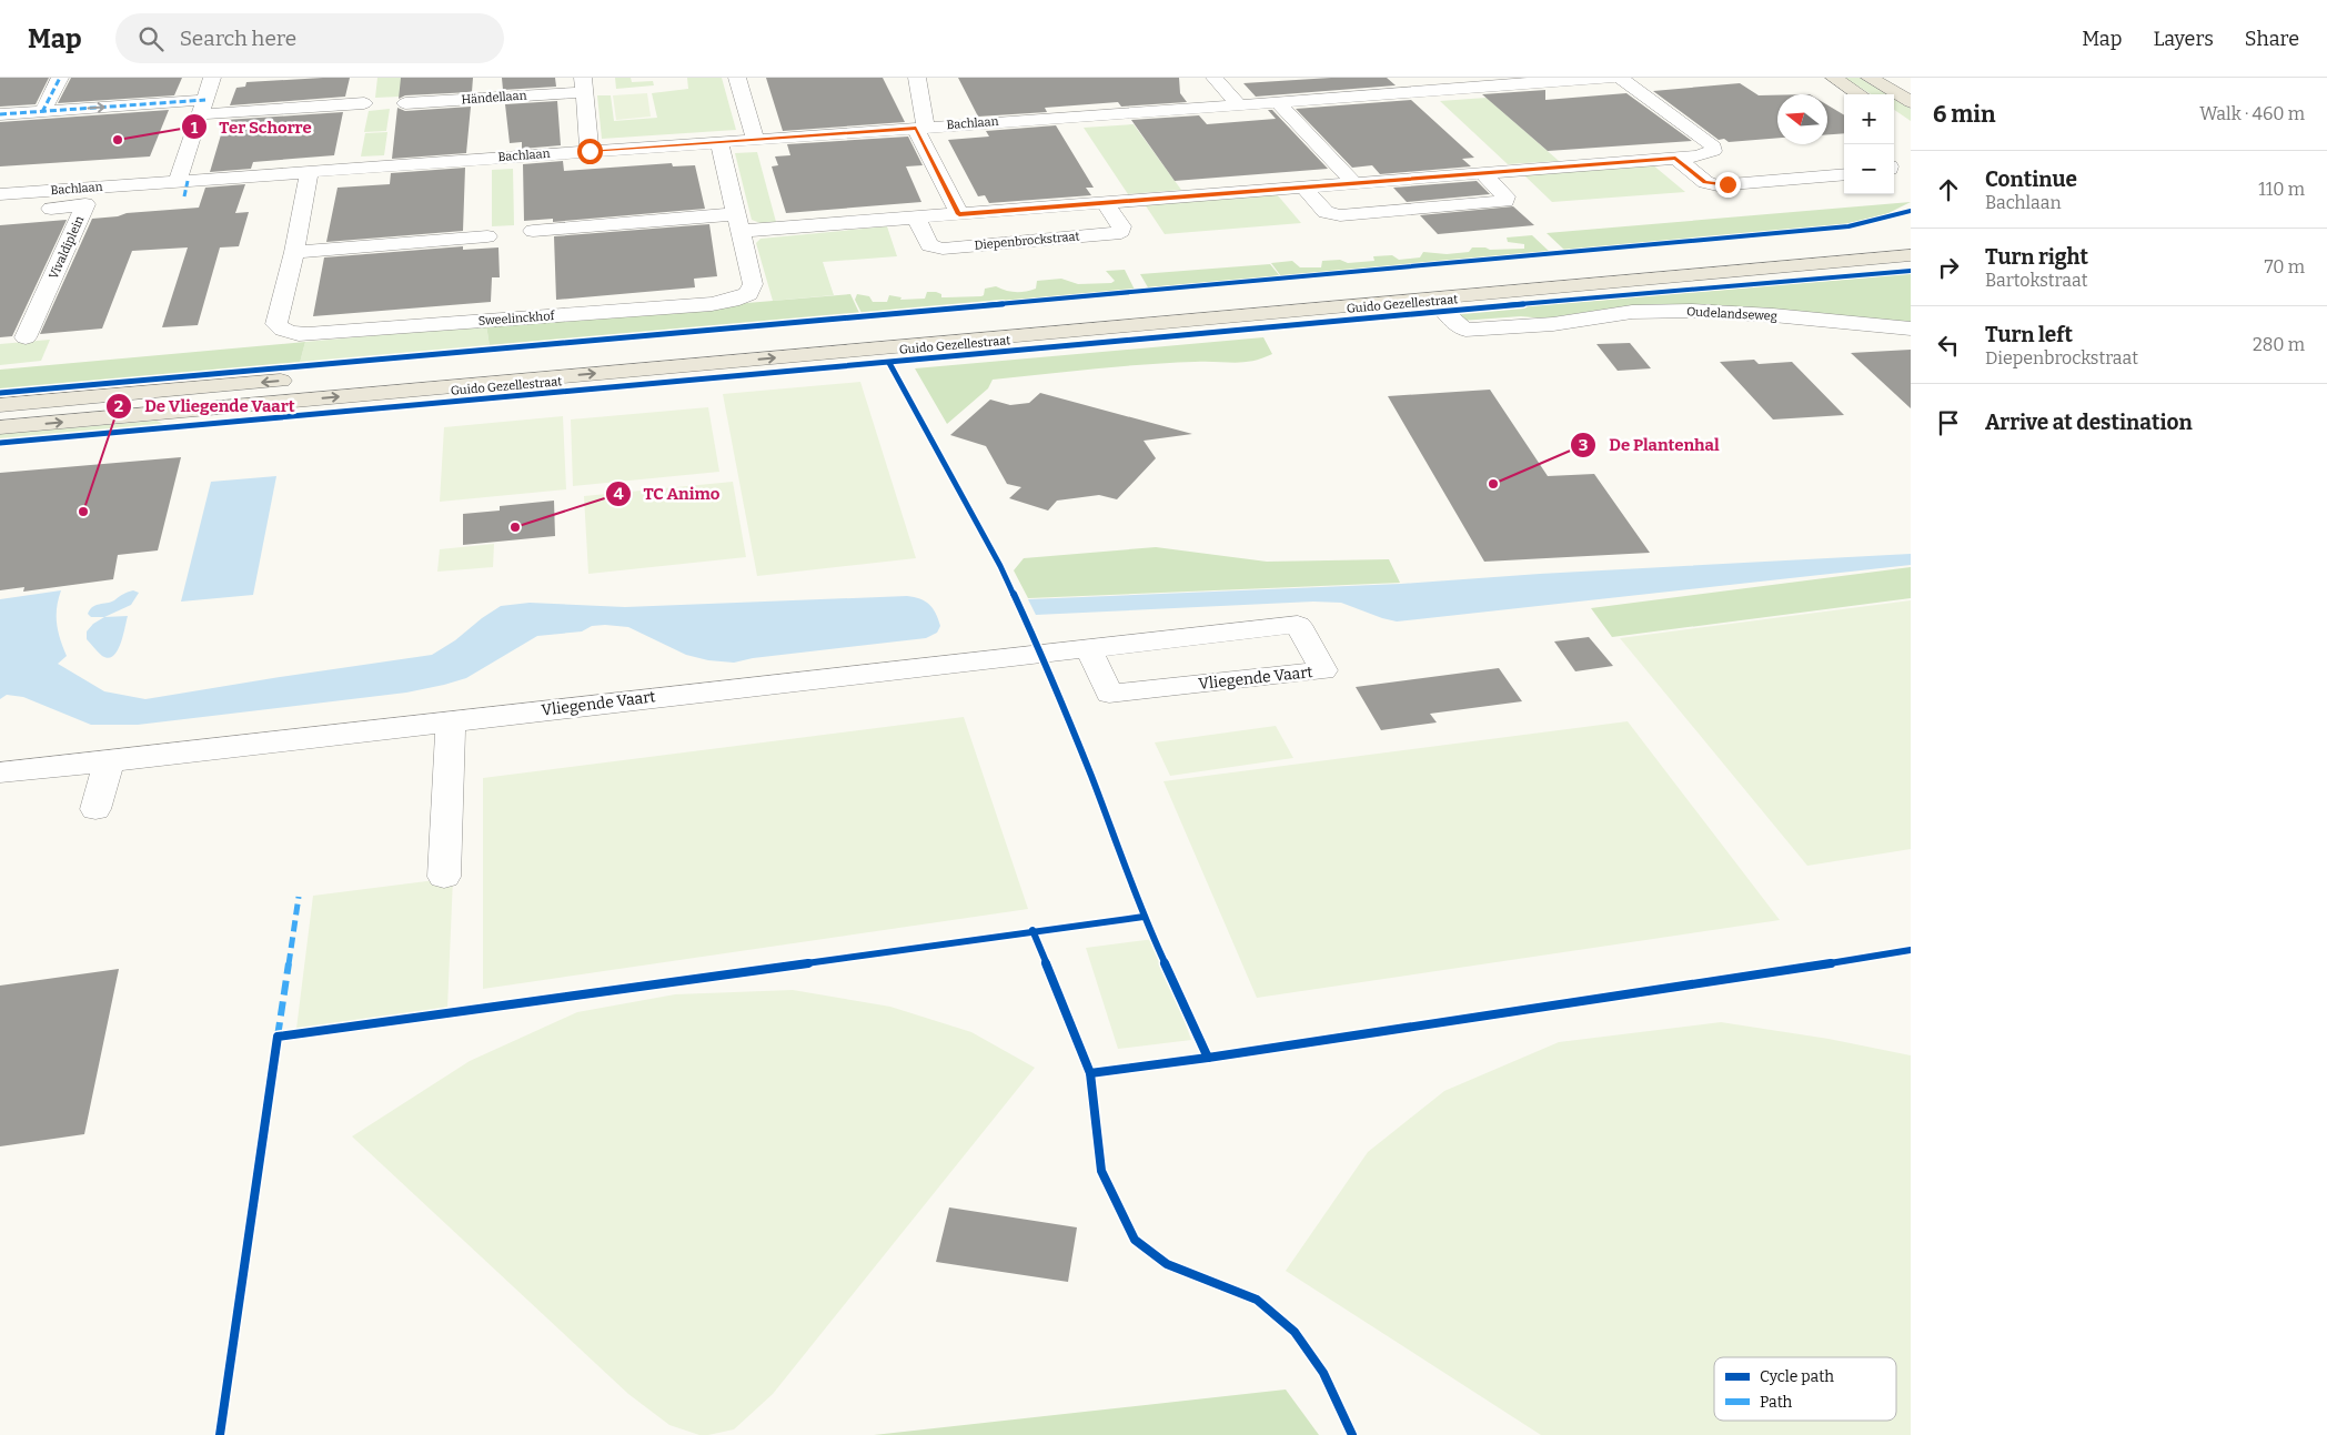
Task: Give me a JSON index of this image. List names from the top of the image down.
{
  "streets": {
    "main road": ["Guido Gezellestraat"],
    "street": [
      "Händellaan",
      "Bachlaan",
      "Diepenbrockstraat",
      "Vivaldiplein",
      "Oudelandseweg",
      "Sweelinckhof",
      "Vliegende Vaart"
    ]
  },
  "crossings": [
    ["Händellaan", "Bachlaan"],
    ["Bachlaan", "Vivaldiplein"],
    ["Bachlaan", "Sweelinckhof"]
  ],
  "places": [
    "Ter Schorre",
    "De Plantenhal",
    "De Vliegende Vaart",
    "TC Animo"
  ],
  "legend": ["Cycle path", "Path"],
  "north": "left",
  "page": {
    "header": "Map",
    "search": "Search here",
    "nav": ["Map", "Layers", "Share"],
    "heading": ["6 min", "Walk · 460 m"],
    "map_buttons": ["+", "−"],
    "list": [
      ["Continue", "Bachlaan", "110 m"],
      ["Turn right", "Bartokstraat", "70 m"],
      ["Turn left", "Diepenbrockstraat", "280 m"],
      "Arrive at destination"
    ]
  }
}
